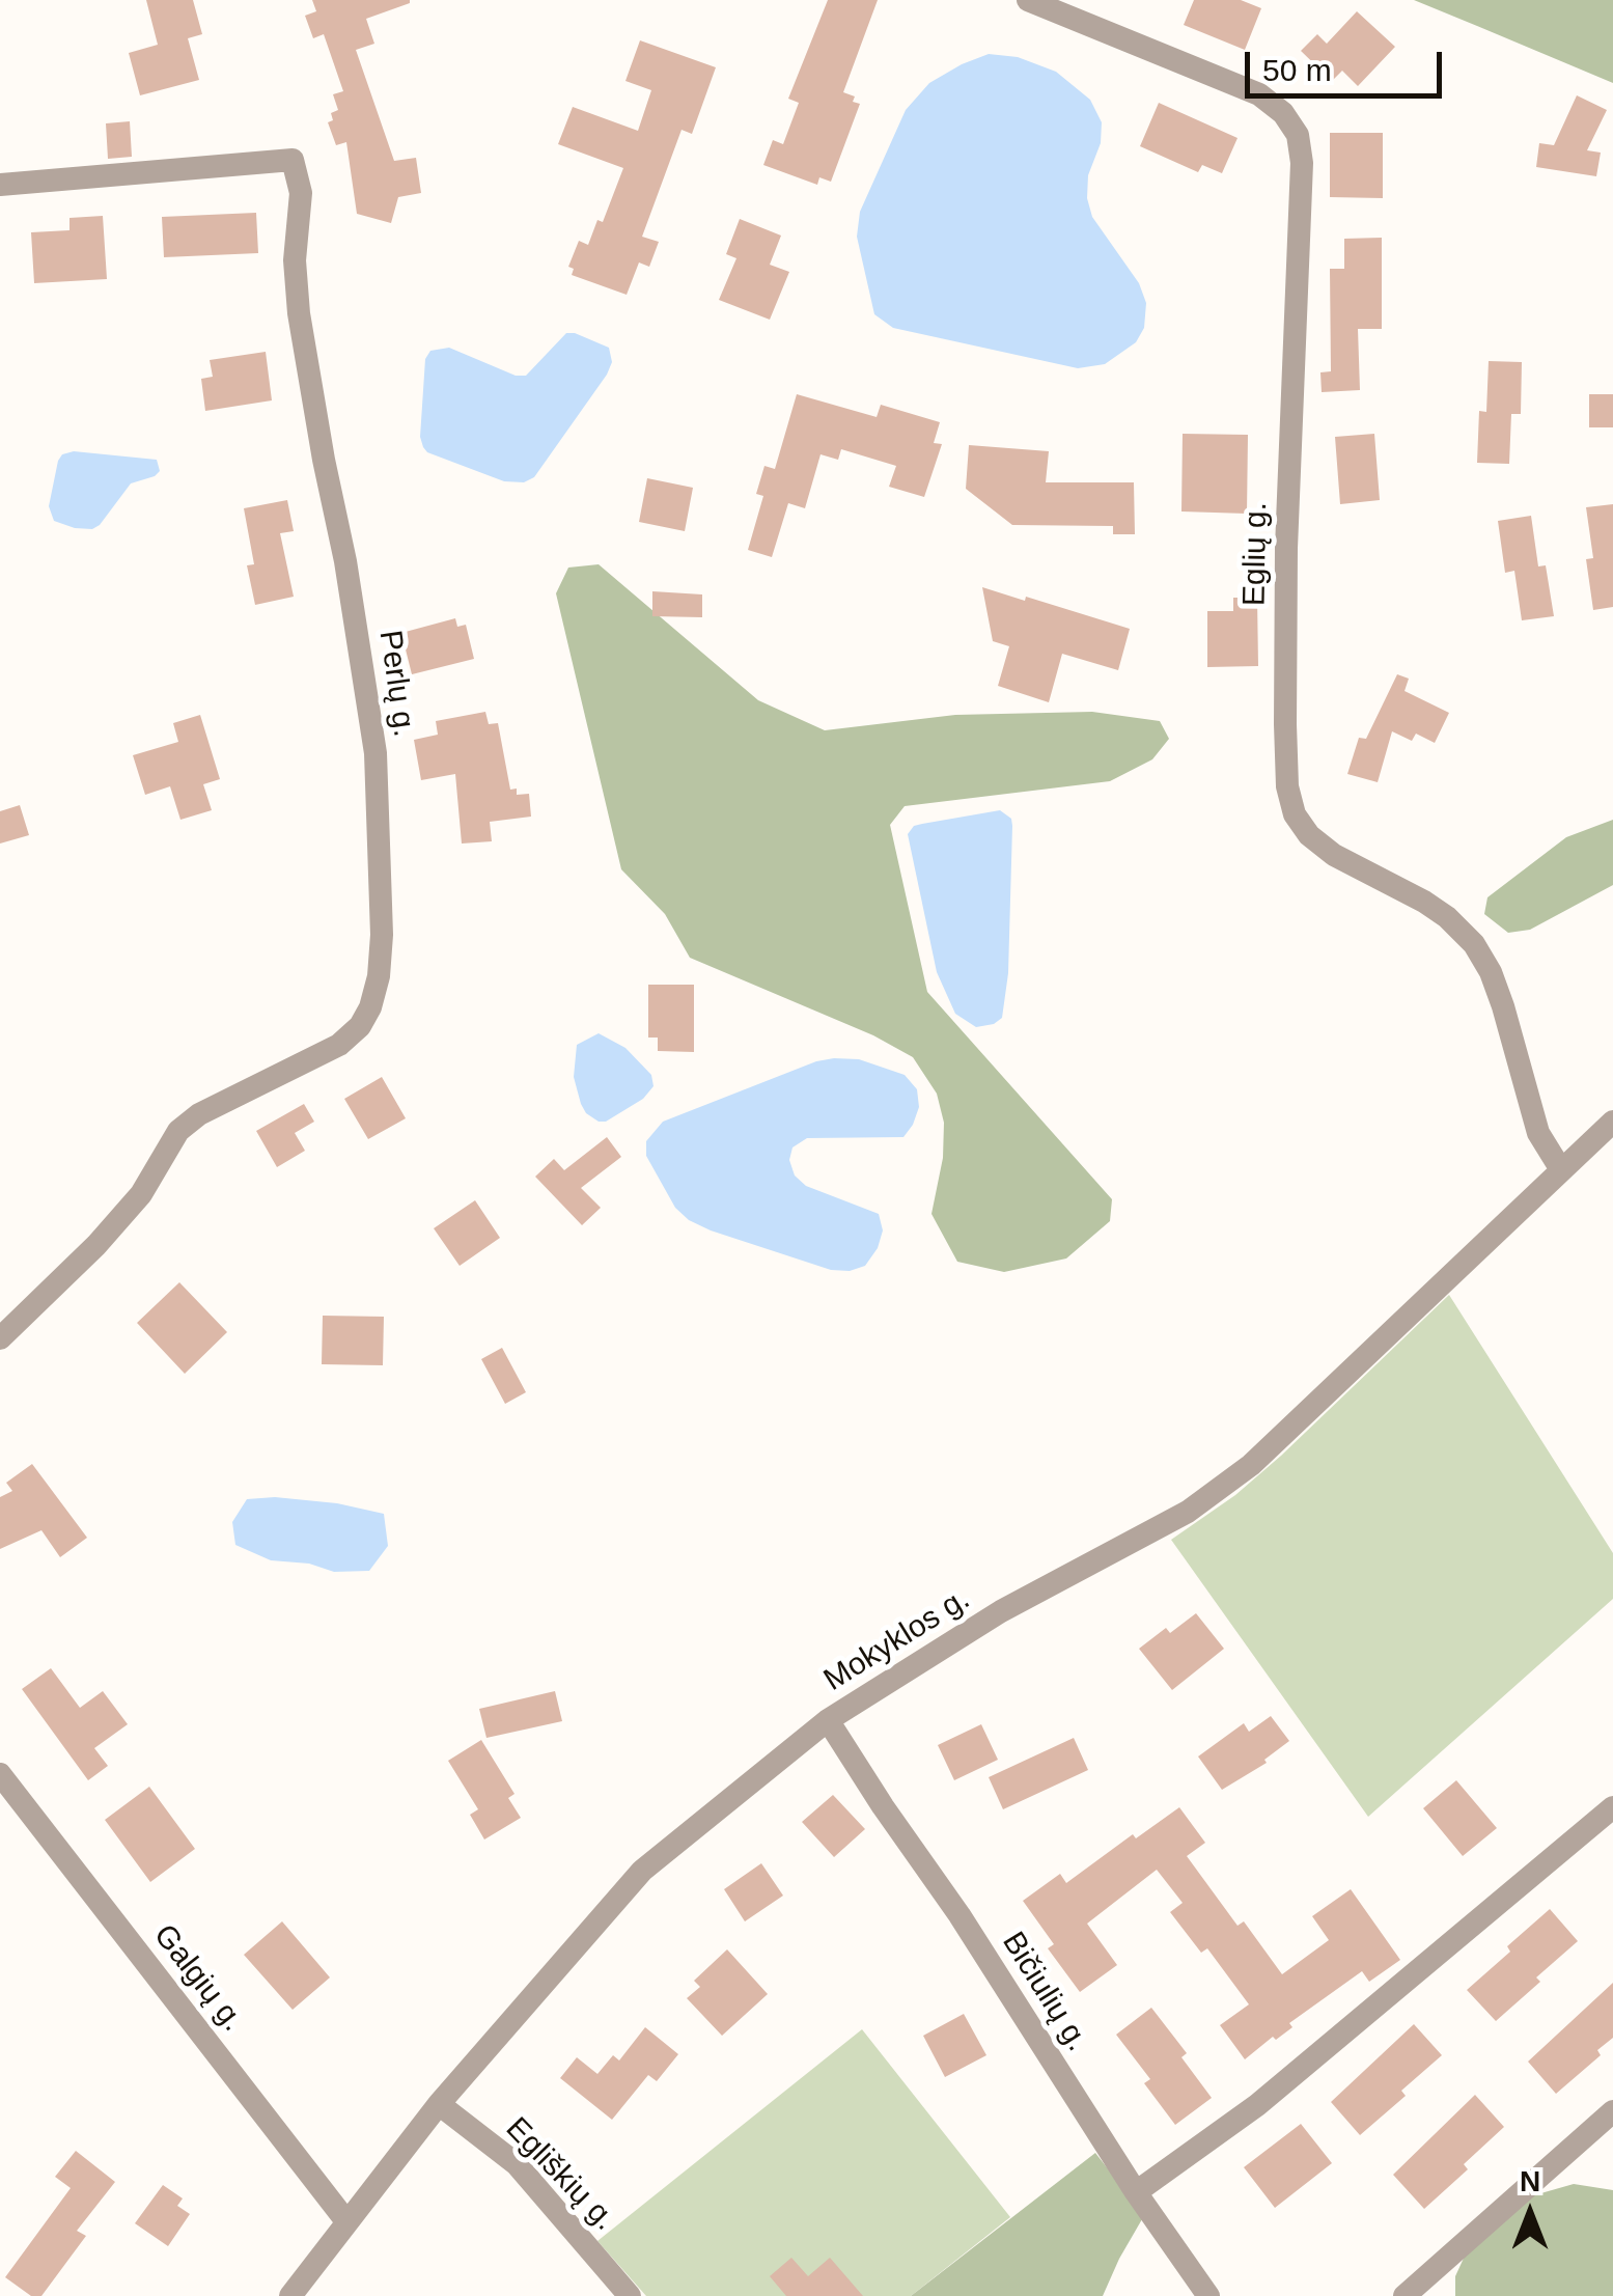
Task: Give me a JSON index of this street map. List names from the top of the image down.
{
  "streets": {
    "street": [
      "Eglių g.",
      "Perlų g.",
      "Mokyklos g.",
      "Galgių g.",
      "Bičiulių g.",
      "Egliškių g."
    ]
  },
  "crossings": [
    ["Eglių g.", "Mokyklos g."],
    ["Mokyklos g.", "Galgių g."],
    ["Mokyklos g.", "Bičiulių g."],
    ["Mokyklos g.", "Egliškių g."]
  ],
  "scale_bar": "50 m",
  "north": "top"
}
